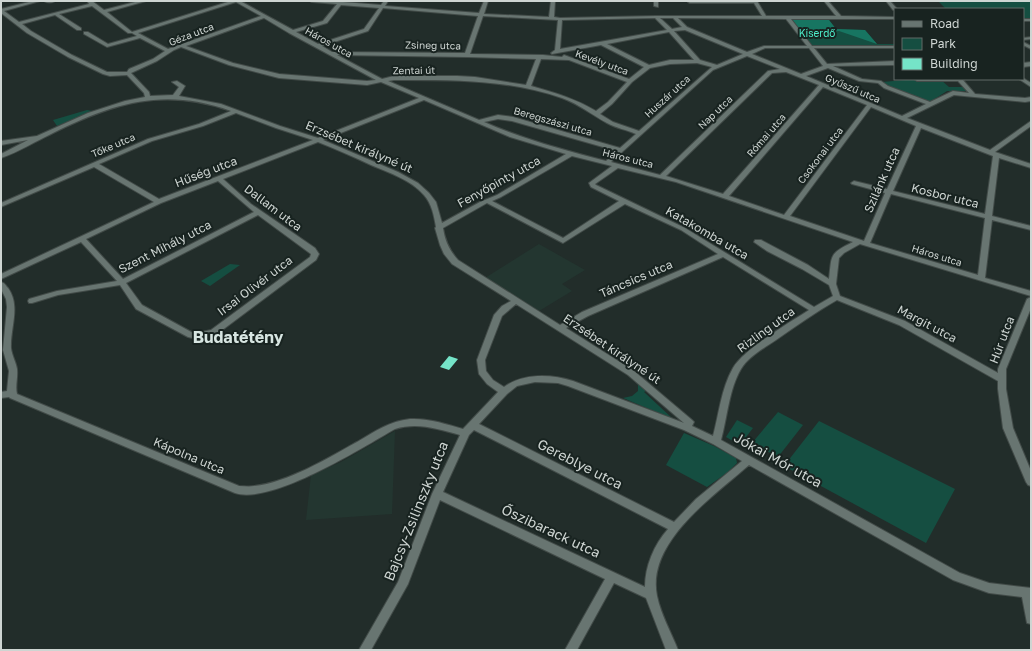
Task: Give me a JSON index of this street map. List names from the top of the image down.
{
  "streets": {
    "street": [
      "Géza utca",
      "Háros utca",
      "Zsineg utca",
      "Kevély utca",
      "Zentai út",
      "Gyűszű utca",
      "Huszár utca",
      "Nap utca",
      "Beregszászi utca",
      "Római utca",
      "Tőke utca",
      "Erzsébet királyné út",
      "Csokonai utca",
      "Hűség utca",
      "Szilánk utca",
      "Fenyőpinty utca",
      "Kosbor utca",
      "Dallam utca",
      "Katakomba utca",
      "Szent Mihály utca",
      "Táncsics utca",
      "Irsai Olivér utca",
      "Margit utca",
      "Rizling utca",
      "Húr utca",
      "Kápolna utca",
      "Jókai Mór utca",
      "Gereblye utca",
      "Bajcsy-Zsilinszky utca",
      "Őszibarack utca"
    ]
  },
  "crossings": [
    ["Géza utca", "Háros utca"],
    ["Géza utca", "Zentai út"],
    ["Háros utca", "Zsineg utca"],
    ["Háros utca", "Zentai út"],
    ["Háros utca", "Huszár utca"],
    ["Háros utca", "Nap utca"],
    ["Háros utca", "Beregszászi utca"],
    ["Háros utca", "Római utca"],
    ["Háros utca", "Csokonai utca"],
    ["Háros utca", "Hűség utca"],
    ["Háros utca", "Szilánk utca"],
    ["Háros utca", "Fenyőpinty utca"],
    ["Háros utca", "Katakomba utca"],
    ["Zsineg utca", "Kevély utca"],
    ["Zentai út", "Huszár utca"],
    ["Gyűszű utca", "Huszár utca"],
    ["Gyűszű utca", "Nap utca"],
    ["Gyűszű utca", "Római utca"],
    ["Gyűszű utca", "Csokonai utca"],
    ["Gyűszű utca", "Szilánk utca"],
    ["Huszár utca", "Beregszászi utca"],
    ["Tőke utca", "Erzsébet királyné út"],
    ["Erzsébet királyné út", "Hűség utca"],
    ["Erzsébet királyné út", "Fenyőpinty utca"],
    ["Erzsébet királyné út", "Táncsics utca"],
    ["Erzsébet királyné út", "Jókai Mór utca"],
    ["Hűség utca", "Dallam utca"],
    ["Szilánk utca", "Kosbor utca"],
    ["Dallam utca", "Szent Mihály utca"],
    ["Dallam utca", "Irsai Olivér utca"],
    ["Katakomba utca", "Táncsics utca"],
    ["Katakomba utca", "Rizling utca"],
    ["Szent Mihály utca", "Irsai Olivér utca"],
    ["Margit utca", "Húr utca"],
    ["Rizling utca", "Jókai Mór utca"],
    ["Kápolna utca", "Bajcsy-Zsilinszky utca"],
    ["Jókai Mór utca", "Bajcsy-Zsilinszky utca"],
    ["Gereblye utca", "Bajcsy-Zsilinszky utca"],
    ["Bajcsy-Zsilinszky utca", "Őszibarack utca"]
  ],
  "districts": ["Budatétény"],
  "parks": ["Kiserdő"],
  "legend": ["Road", "Park", "Building"]
}
